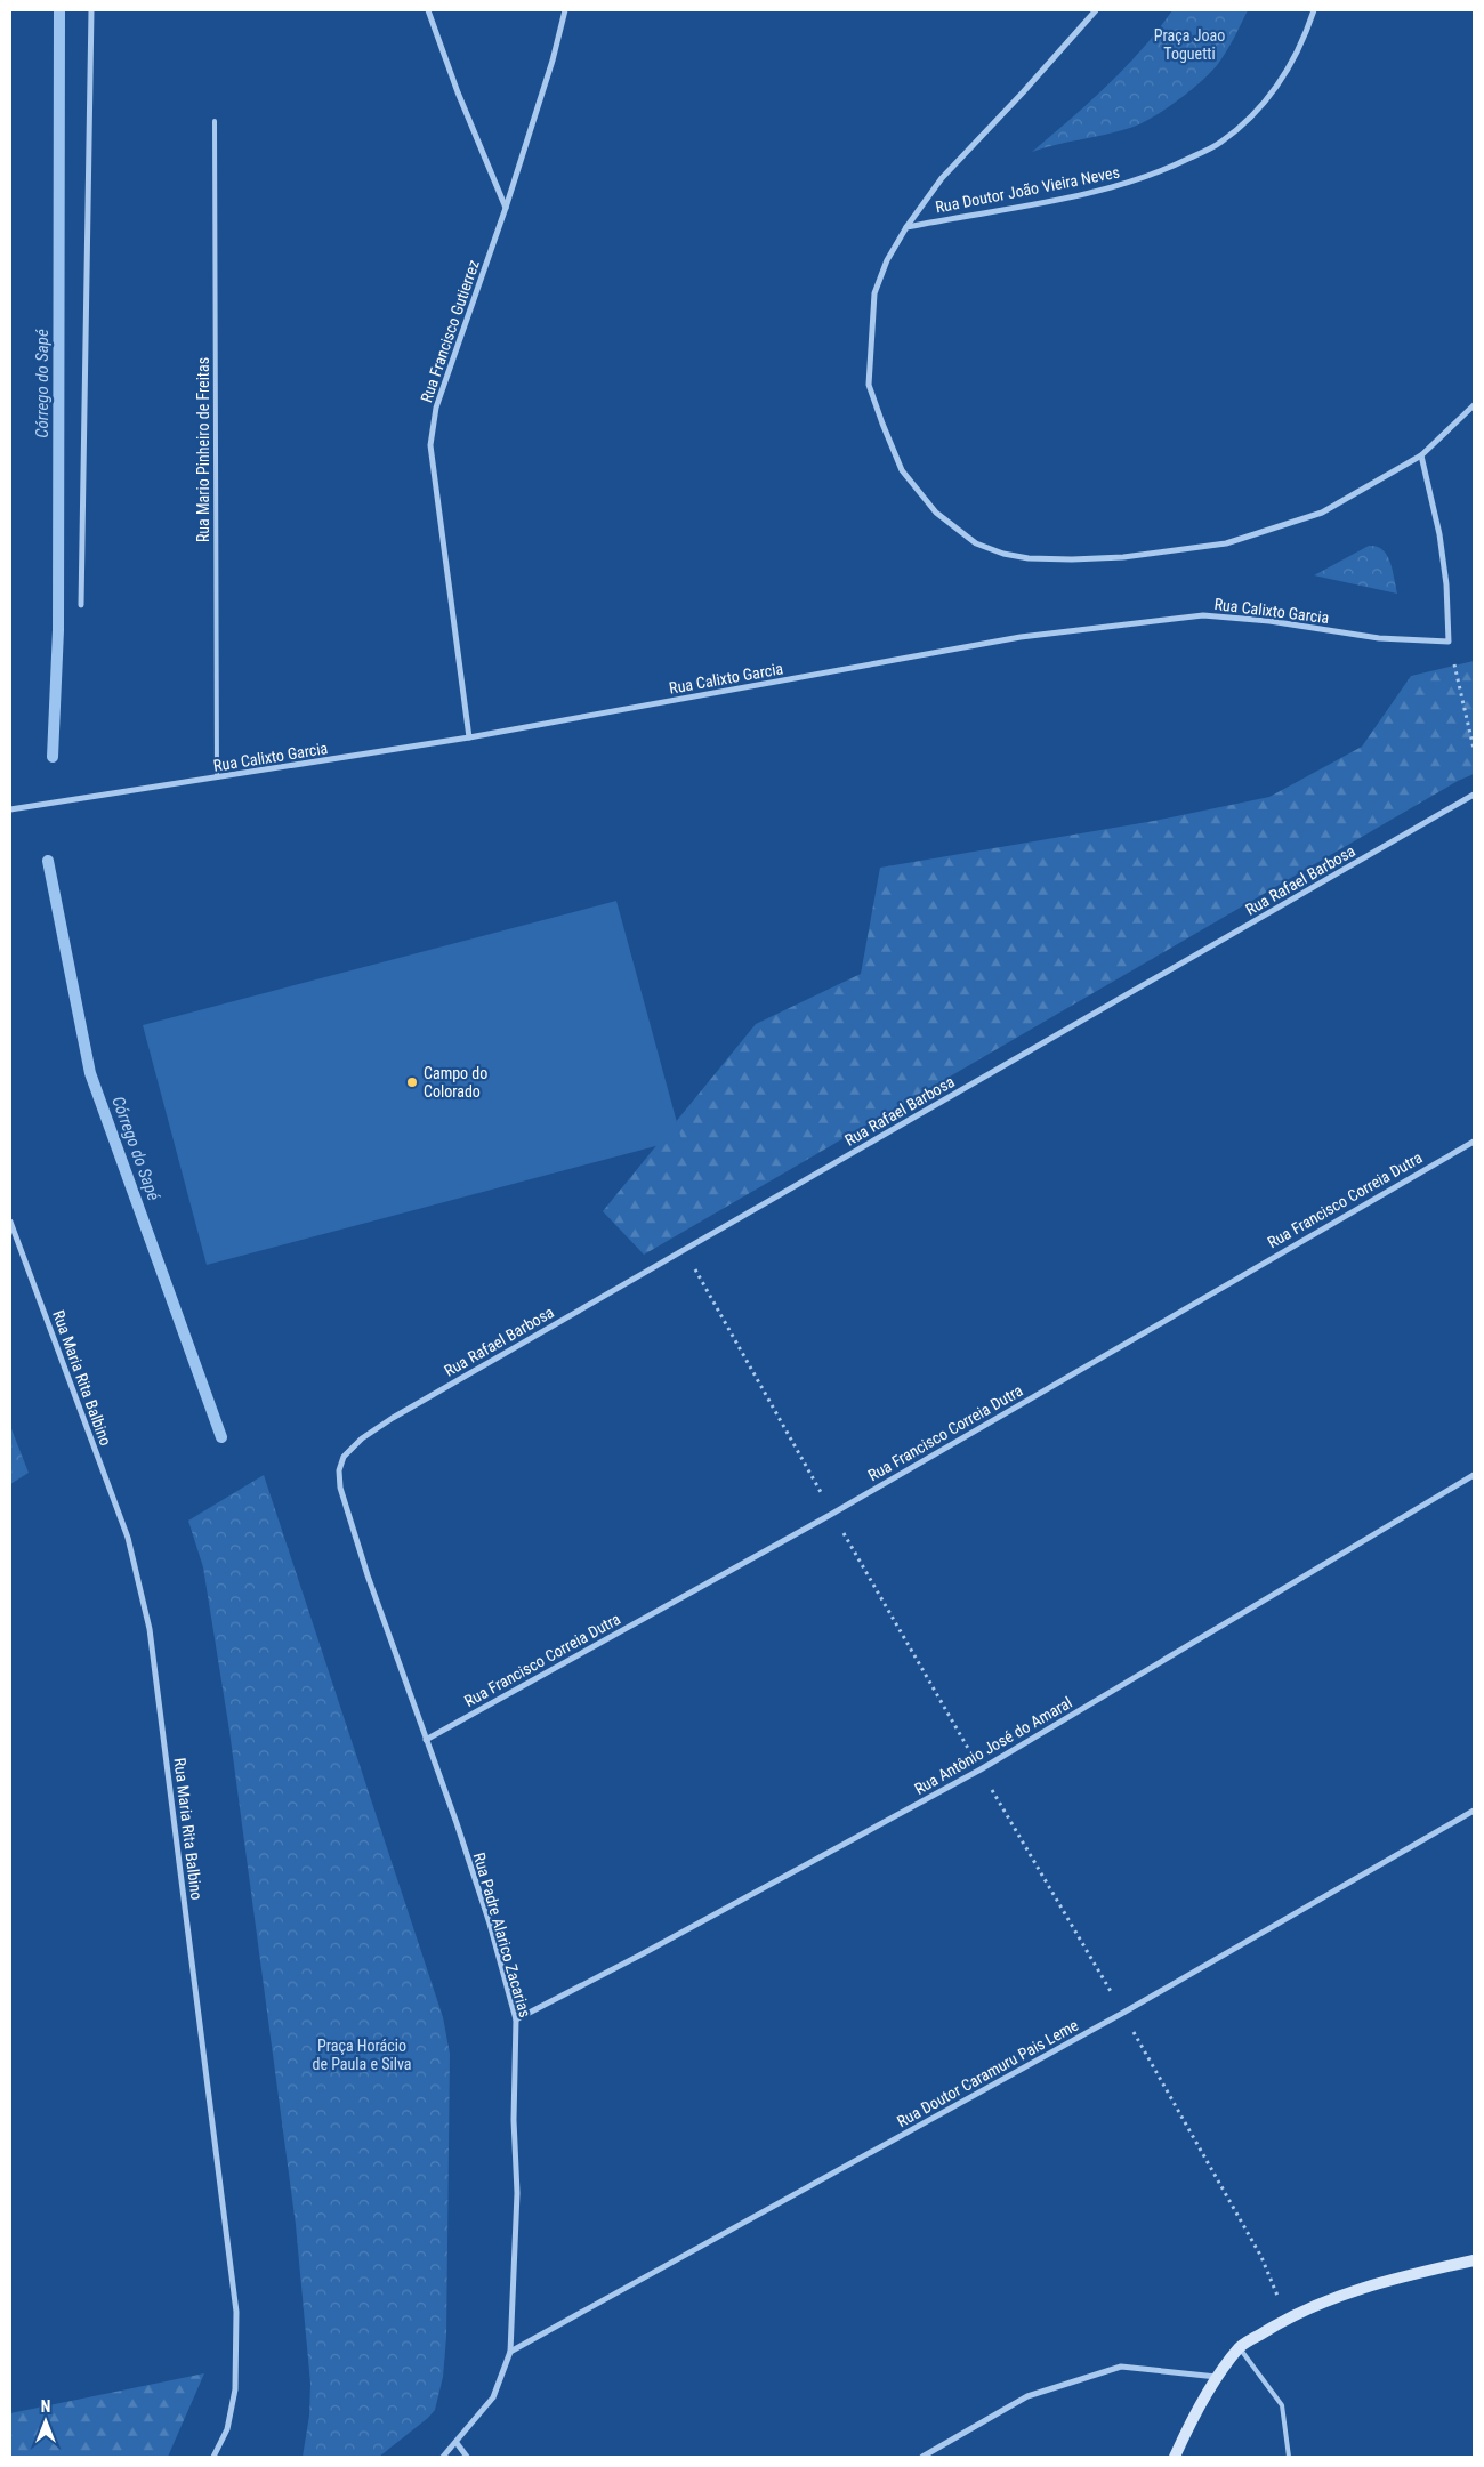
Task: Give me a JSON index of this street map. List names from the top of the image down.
{
  "streets": {
    "street": [
      "Rua Doutor João Vieira Neves",
      "Rua Francisco Gutierrez",
      "Rua Calixto Garcia",
      "Rua Rafael Barbosa",
      "Rua Francisco Correia Dutra",
      "Rua Maria Rita Balbino",
      "Rua Antônio José do Amaral",
      "Rua Padre Alarico Zacarias",
      "Rua Doutor Caramuru Pais Leme"
    ],
    "lane": ["Rua Mario Pinheiro de Freitas"]
  },
  "crossings": [
    ["Rua Francisco Gutierrez", "Rua Calixto Garcia"],
    ["Rua Mario Pinheiro de Freitas", "Rua Calixto Garcia"],
    ["Rua Rafael Barbosa", "Rua Padre Alarico Zacarias"],
    ["Rua Francisco Correia Dutra", "Rua Padre Alarico Zacarias"],
    ["Rua Antônio José do Amaral", "Rua Padre Alarico Zacarias"],
    ["Rua Padre Alarico Zacarias", "Rua Doutor Caramuru Pais Leme"]
  ],
  "water": ["Córrego do Sapé"],
  "parks": ["Praça Joao Toguetti", "Praça Horácio de Paula e Silva"],
  "places": ["Campo do Colorado"],
  "north": "top"
}
